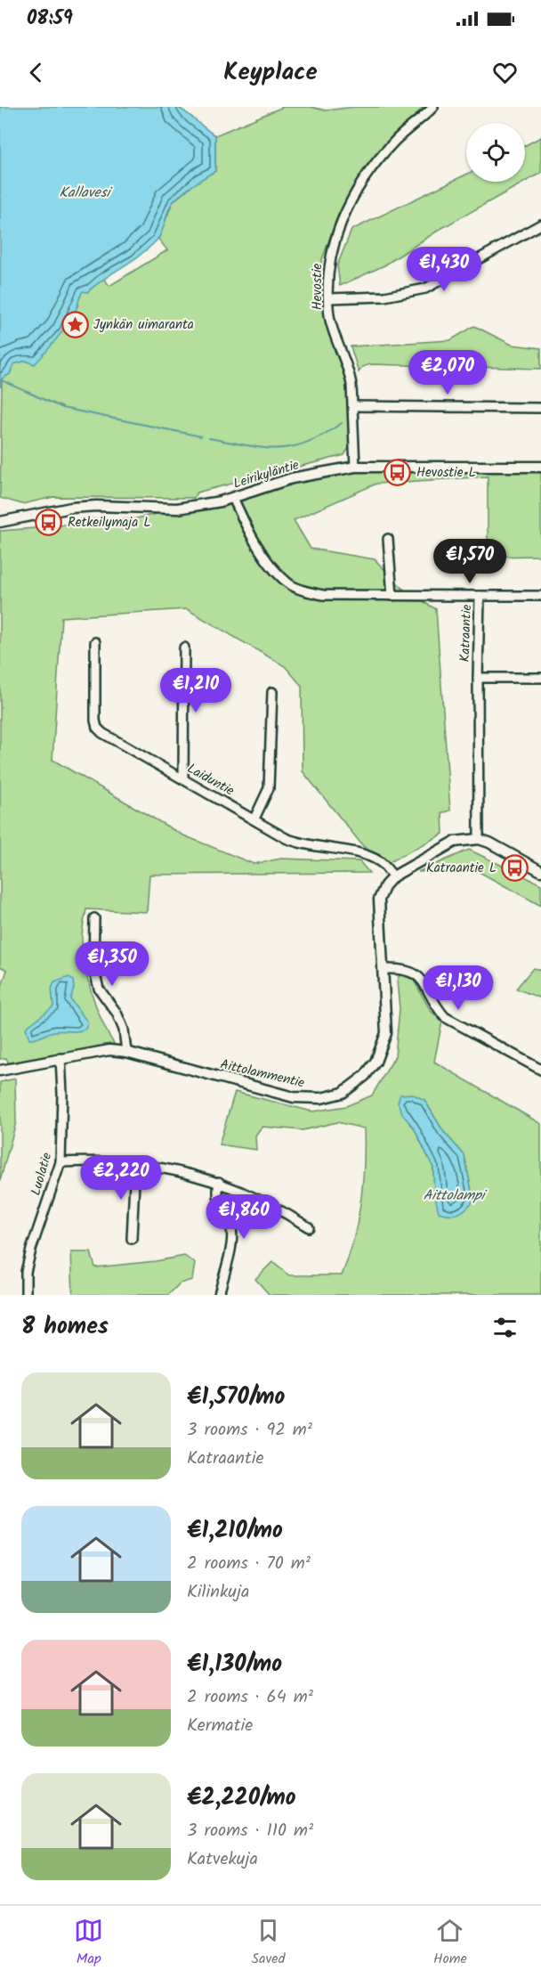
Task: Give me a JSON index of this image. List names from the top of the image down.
{
  "streets": {
    "street": [
      "Hevostie",
      "Leirikyläntie",
      "Katraantie",
      "Laiduntie",
      "Aittolammentie",
      "Luolatie"
    ]
  },
  "crossings": [
    ["Hevostie", "Leirikyläntie"],
    ["Leirikyläntie", "Katraantie"],
    ["Katraantie", "Aittolammentie"],
    ["Laiduntie", "Aittolammentie"],
    ["Aittolammentie", "Luolatie"]
  ],
  "water": ["Kallavesi", "Aittolampi"],
  "places": {
    "place": ["Jynkän uimaranta"],
    "bus stop": ["Hevostie L", "Retkeilymaja L", "Katraantie L"]
  },
  "page": {
    "status": "08:59",
    "header": "Keyplace",
    "price": [
      "€1,430",
      "€2,070",
      "€1,570",
      "€1,210",
      "€1,350",
      "€1,130",
      "€2,220",
      "€1,860"
    ],
    "heading": "8 homes",
    "list": [
      {
        "name": "€1,570/mo",
        "note": "3 rooms · 92 m² · Katraantie"
      },
      {
        "name": "€1,210/mo",
        "note": "2 rooms · 70 m² · Kilinkuja"
      },
      {
        "name": "€1,130/mo",
        "note": "2 rooms · 64 m² · Kermatie"
      },
      {
        "name": "€2,220/mo",
        "note": "3 rooms · 110 m² · Katvekuja"
      }
    ],
    "tabs": ["Map", "Saved", "Home"]
  }
}
